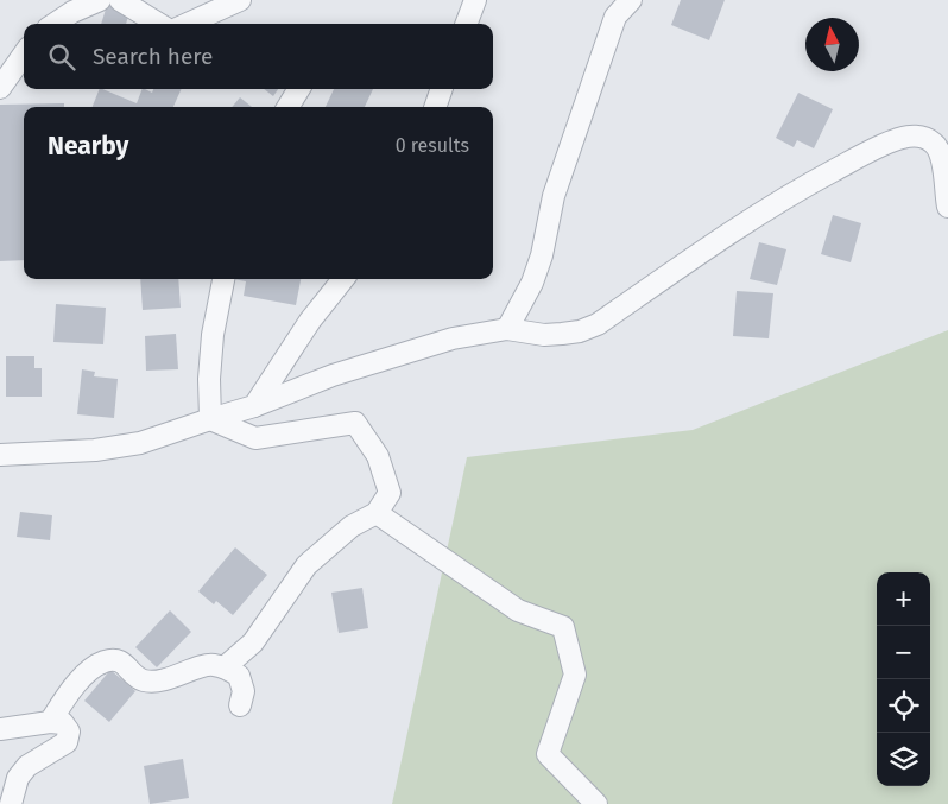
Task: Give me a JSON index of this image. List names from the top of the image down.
{
  "north": "top",
  "page": {
    "search": "Search here",
    "heading": ["Nearby", "0 results"],
    "map_buttons": ["+", "−"]
  }
}
